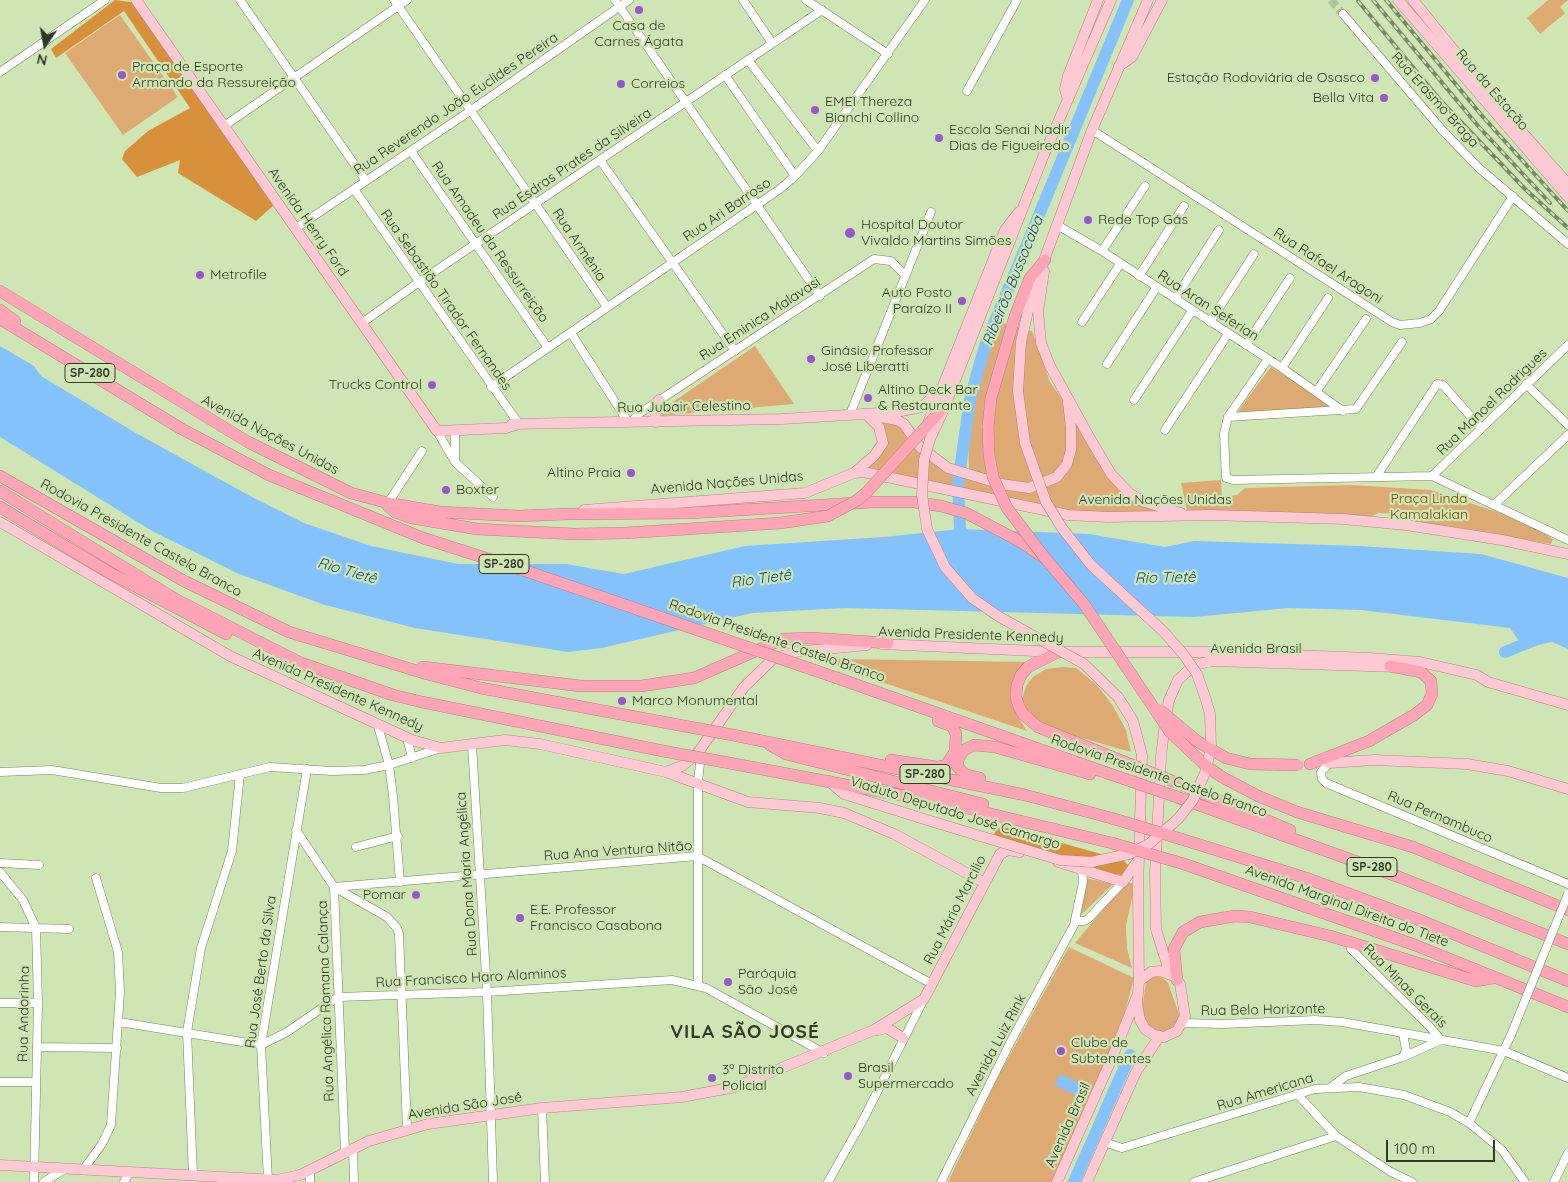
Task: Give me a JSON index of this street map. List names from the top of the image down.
{
  "streets": {
    "highway": [
      "SP-280",
      "Avenida Nações Unidas",
      "Rodovia Presidente Castelo Branco",
      "Avenida Marginal Direita do Tiete"
    ],
    "main road": [
      "Rua da Estação",
      "Avenida Henry Ford",
      "Rua Jubair Celestino",
      "Avenida Presidente Kennedy",
      "Avenida Brasil",
      "Viaduto Deputado José Camargo",
      "Rua Mário Marcilio",
      "Avenida São José"
    ],
    "street": [
      "Rua Erasmo Braga",
      "Rua Reverendo João Euclides Pereira",
      "Rua Esdras Prates da Silveira",
      "Rua Ari Barroso",
      "Rua Amadeu da Ressurreição",
      "Rua Armênia",
      "Rua Rafael Aragoni",
      "Rua Sebastião Tirador Fernandes",
      "Rua Aran Seferian",
      "Rua Eminica Malavasi",
      "Rua Manoel Rodrigues",
      "Rua Pernambuco",
      "Rua Ana Ventura Nitão",
      "Rua Dona Maria Angélica",
      "Rua José Berto da Silva",
      "Rua Francisco Haro Alaminos",
      "Rua Minas Gerais",
      "Rua Angélica Romana Calança",
      "Rua Belo Horizonte",
      "Rua Andorinha",
      "Avenida Luiz Rink",
      "Rua Americana"
    ]
  },
  "crossings": [
    ["Rua Erasmo Braga", "Rua Rafael Aragoni"],
    ["Rua Reverendo João Euclides Pereira", "Avenida Henry Ford"],
    ["Rua Reverendo João Euclides Pereira", "Rua Amadeu da Ressurreição"],
    ["Rua Reverendo João Euclides Pereira", "Rua Armênia"],
    ["Rua Reverendo João Euclides Pereira", "Rua Sebastião Tirador Fernandes"],
    ["Rua Esdras Prates da Silveira", "Avenida Henry Ford"],
    ["Rua Esdras Prates da Silveira", "Rua Amadeu da Ressurreição"],
    ["Rua Esdras Prates da Silveira", "Rua Armênia"],
    ["Rua Esdras Prates da Silveira", "Rua Sebastião Tirador Fernandes"],
    ["Rua Ari Barroso", "Rua Amadeu da Ressurreição"],
    ["Rua Ari Barroso", "Rua Armênia"],
    ["Rua Ari Barroso", "Rua Sebastião Tirador Fernandes"],
    ["Avenida Henry Ford", "Rua Jubair Celestino"],
    ["Rua Sebastião Tirador Fernandes", "Rua Jubair Celestino"],
    ["Rua Eminica Malavasi", "Rua Jubair Celestino"],
    ["Avenida Presidente Kennedy", "Avenida Brasil"],
    ["Avenida Presidente Kennedy", "Rua Dona Maria Angélica"],
    ["Avenida Brasil", "Rua Belo Horizonte"],
    ["Rua Ana Ventura Nitão", "Rua Dona Maria Angélica"],
    ["Rua Ana Ventura Nitão", "Rua Mário Marcilio"],
    ["Rua Ana Ventura Nitão", "Rua Angélica Romana Calança"],
    ["Rua Dona Maria Angélica", "Rua Francisco Haro Alaminos"],
    ["Rua Dona Maria Angélica", "Avenida São José"],
    ["Rua Mário Marcilio", "Avenida Luiz Rink"],
    ["Rua Mário Marcilio", "Avenida São José"],
    ["Rua José Berto da Silva", "Rua Angélica Romana Calança"],
    ["Rua José Berto da Silva", "Avenida São José"],
    ["Rua Francisco Haro Alaminos", "Rua Angélica Romana Calança"],
    ["Rua Francisco Haro Alaminos", "Avenida São José"],
    ["Rua Minas Gerais", "Rua Belo Horizonte"],
    ["Rua Angélica Romana Calança", "Avenida São José"],
    ["Rua Andorinha", "Avenida São José"]
  ],
  "districts": ["VILA SÃO JOSÉ"],
  "water": ["Ribeirão Bussocaba", "Rio Tietê"],
  "parks": ["Praça Linda Kamalakian"],
  "places": [
    "Casa de Carnes Ágata",
    "Praça de Esporte Armando da Ressureição",
    "Estação Rodoviária de Osasco",
    "Correios",
    "Bella Vita",
    "EMEI Thereza Bianchi Collino",
    "Escola Senai Nadir Dias de Figueiredo",
    "Rede Top Gás",
    "Hospital Doutor Vivaldo Martins Simões",
    "Metrofile",
    "Auto Posto Paraízo II",
    "Ginásio Professor José Liberatti",
    "Trucks Control",
    "Altino Deck Bar & Restaurante",
    "Altino Praia",
    "Boxter",
    "Marco Monumental",
    "Pomar",
    "E.E. Professor Francisco Casabona",
    "Paróquia São José",
    "Clube de Subtenentes",
    "Brasil Supermercado",
    "3º Distrito Policial"
  ],
  "scale_bar": "100 m",
  "north": "bottom"
}
